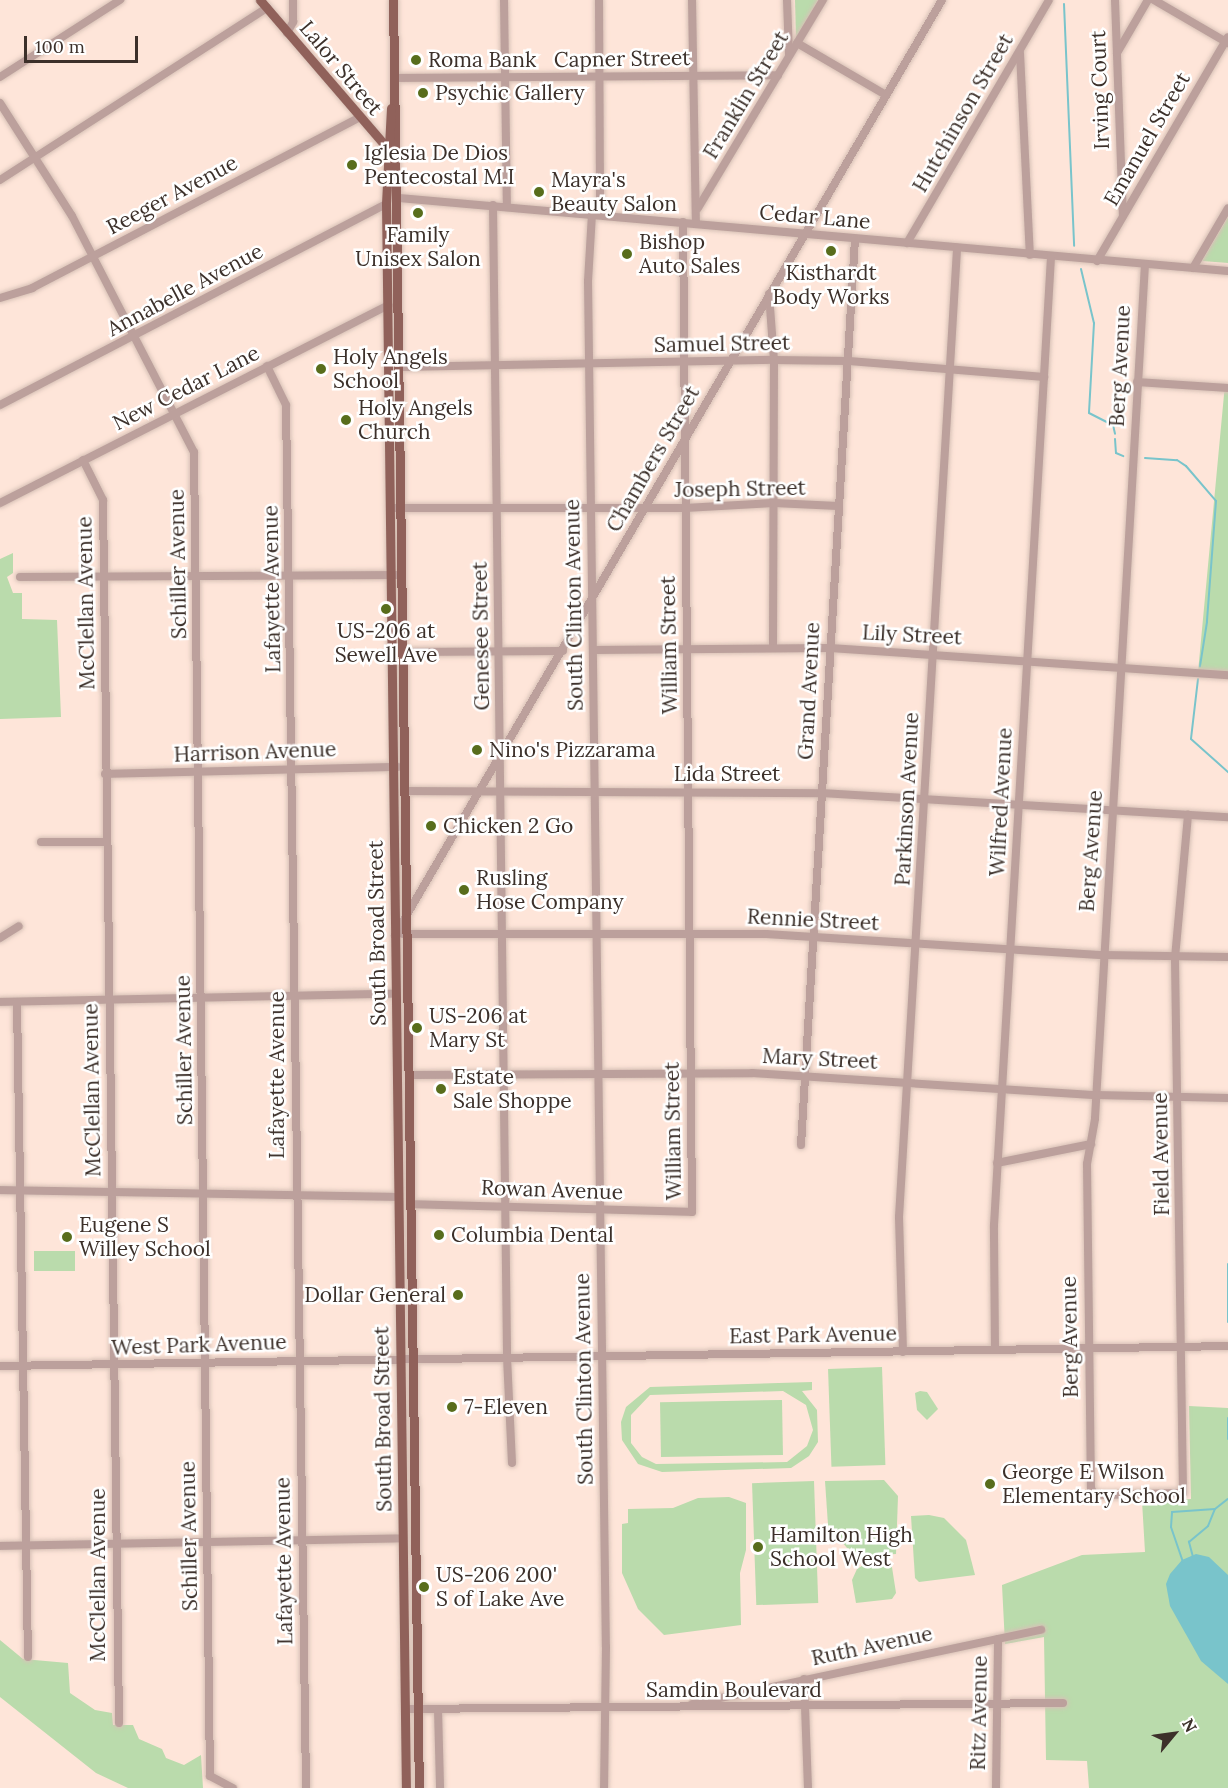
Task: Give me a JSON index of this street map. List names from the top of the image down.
{
  "streets": {
    "main road": ["Lalor Street", "South Broad Street"],
    "street": [
      "Capner Street",
      "Irving Court",
      "Franklin Street",
      "Hutchinson Street",
      "Emanuel Street",
      "Reeger Avenue",
      "Cedar Lane",
      "Annabelle Avenue",
      "Samuel Street",
      "Berg Avenue",
      "New Cedar Lane",
      "Chambers Street",
      "Joseph Street",
      "Schiller Avenue",
      "Lafayette Avenue",
      "McClellan Avenue",
      "South Clinton Avenue",
      "Lily Street",
      "Genesee Street",
      "William Street",
      "Grand Avenue",
      "Harrison Avenue",
      "Lida Street",
      "Parkinson Avenue",
      "Wilfred Avenue",
      "Rennie Street",
      "Mary Street",
      "Field Avenue",
      "Rowan Avenue",
      "East Park Avenue",
      "West Park Avenue",
      "Ruth Avenue",
      "Samdin Boulevard",
      "Ritz Avenue"
    ]
  },
  "crossings": [
    ["Capner Street", "Franklin Street"],
    ["Capner Street", "South Clinton Avenue"],
    ["Capner Street", "South Broad Street"],
    ["Lalor Street", "Reeger Avenue"],
    ["Lalor Street", "South Broad Street"],
    ["Irving Court", "Emanuel Street"],
    ["Hutchinson Street", "Cedar Lane"],
    ["Emanuel Street", "Cedar Lane"],
    ["Reeger Avenue", "Schiller Avenue"],
    ["Cedar Lane", "Berg Avenue"],
    ["Cedar Lane", "Chambers Street"],
    ["Cedar Lane", "South Clinton Avenue"],
    ["Cedar Lane", "Genesee Street"],
    ["Cedar Lane", "William Street"],
    ["Cedar Lane", "Grand Avenue"],
    ["Cedar Lane", "Parkinson Avenue"],
    ["Cedar Lane", "Wilfred Avenue"],
    ["Cedar Lane", "South Broad Street"],
    ["Annabelle Avenue", "Schiller Avenue"],
    ["Annabelle Avenue", "South Broad Street"],
    ["Samuel Street", "Chambers Street"],
    ["Samuel Street", "South Clinton Avenue"],
    ["Samuel Street", "Genesee Street"],
    ["Samuel Street", "William Street"],
    ["Samuel Street", "Grand Avenue"],
    ["Samuel Street", "Parkinson Avenue"],
    ["Samuel Street", "Wilfred Avenue"],
    ["Samuel Street", "South Broad Street"],
    ["Berg Avenue", "Lily Street"],
    ["Berg Avenue", "Lida Street"],
    ["Berg Avenue", "Rennie Street"],
    ["Berg Avenue", "Mary Street"],
    ["Berg Avenue", "Field Avenue"],
    ["Berg Avenue", "East Park Avenue"],
    ["New Cedar Lane", "Schiller Avenue"],
    ["New Cedar Lane", "Lafayette Avenue"],
    ["New Cedar Lane", "McClellan Avenue"],
    ["New Cedar Lane", "South Broad Street"],
    ["Chambers Street", "Joseph Street"],
    ["Chambers Street", "South Clinton Avenue"],
    ["Chambers Street", "Genesee Street"],
    ["Chambers Street", "William Street"],
    ["Chambers Street", "Lida Street"],
    ["Chambers Street", "Rennie Street"],
    ["Chambers Street", "South Broad Street"],
    ["Joseph Street", "South Clinton Avenue"],
    ["Joseph Street", "Genesee Street"],
    ["Joseph Street", "William Street"],
    ["Joseph Street", "Grand Avenue"],
    ["Joseph Street", "South Broad Street"],
    ["Schiller Avenue", "Harrison Avenue"],
    ["Schiller Avenue", "West Park Avenue"],
    ["Lafayette Avenue", "Harrison Avenue"],
    ["Lafayette Avenue", "West Park Avenue"],
    ["McClellan Avenue", "Harrison Avenue"],
    ["McClellan Avenue", "West Park Avenue"],
    ["South Clinton Avenue", "Lily Street"],
    ["South Clinton Avenue", "Lida Street"],
    ["South Clinton Avenue", "Rennie Street"],
    ["South Clinton Avenue", "Mary Street"],
    ["South Clinton Avenue", "Rowan Avenue"],
    ["South Clinton Avenue", "East Park Avenue"],
    ["South Clinton Avenue", "Samdin Boulevard"],
    ["Lily Street", "William Street"],
    ["Lily Street", "Grand Avenue"],
    ["Lily Street", "Parkinson Avenue"],
    ["Lily Street", "Wilfred Avenue"],
    ["Genesee Street", "Lida Street"],
    ["Genesee Street", "Rennie Street"],
    ["Genesee Street", "Mary Street"],
    ["Genesee Street", "Rowan Avenue"],
    ["Genesee Street", "East Park Avenue"],
    ["William Street", "Lida Street"],
    ["William Street", "Rennie Street"],
    ["William Street", "Mary Street"],
    ["William Street", "Rowan Avenue"],
    ["Grand Avenue", "Lida Street"],
    ["Grand Avenue", "Rennie Street"],
    ["Grand Avenue", "Mary Street"],
    ["Harrison Avenue", "South Broad Street"],
    ["Lida Street", "Parkinson Avenue"],
    ["Lida Street", "Wilfred Avenue"],
    ["Lida Street", "South Broad Street"],
    ["Lida Street", "Field Avenue"],
    ["Parkinson Avenue", "Rennie Street"],
    ["Parkinson Avenue", "Mary Street"],
    ["Parkinson Avenue", "East Park Avenue"],
    ["Wilfred Avenue", "Rennie Street"],
    ["Wilfred Avenue", "Mary Street"],
    ["Wilfred Avenue", "East Park Avenue"],
    ["Rennie Street", "South Broad Street"],
    ["Rennie Street", "Field Avenue"],
    ["South Broad Street", "Mary Street"],
    ["South Broad Street", "Rowan Avenue"],
    ["South Broad Street", "East Park Avenue"],
    ["South Broad Street", "West Park Avenue"],
    ["South Broad Street", "Samdin Boulevard"],
    ["Mary Street", "Field Avenue"],
    ["Field Avenue", "East Park Avenue"],
    ["East Park Avenue", "West Park Avenue"],
    ["Ruth Avenue", "Samdin Boulevard"],
    ["Ruth Avenue", "Ritz Avenue"],
    ["Samdin Boulevard", "Ritz Avenue"]
  ],
  "places": [
    "Roma Bank",
    "Psychic Gallery",
    "Iglesia De Dios Pentecostal M.I",
    "Mayra's Beauty Salon",
    "Family Unisex Salon",
    "Kisthardt Body Works",
    "Bishop Auto Sales",
    "Holy Angels School",
    "Holy Angels Church",
    "US-206 at Sewell Ave",
    "Nino's Pizzarama",
    "Chicken 2 Go",
    "Rusling Hose Company",
    "US-206 at Mary St",
    "Estate Sale Shoppe",
    "Columbia Dental",
    "Eugene S Willey School",
    "Dollar General",
    "7-Eleven",
    "George E Wilson Elementary School",
    "Hamilton High School West",
    "US-206 200' S of Lake Ave"
  ],
  "scale_bar": "100 m",
  "north": "top right"
}
